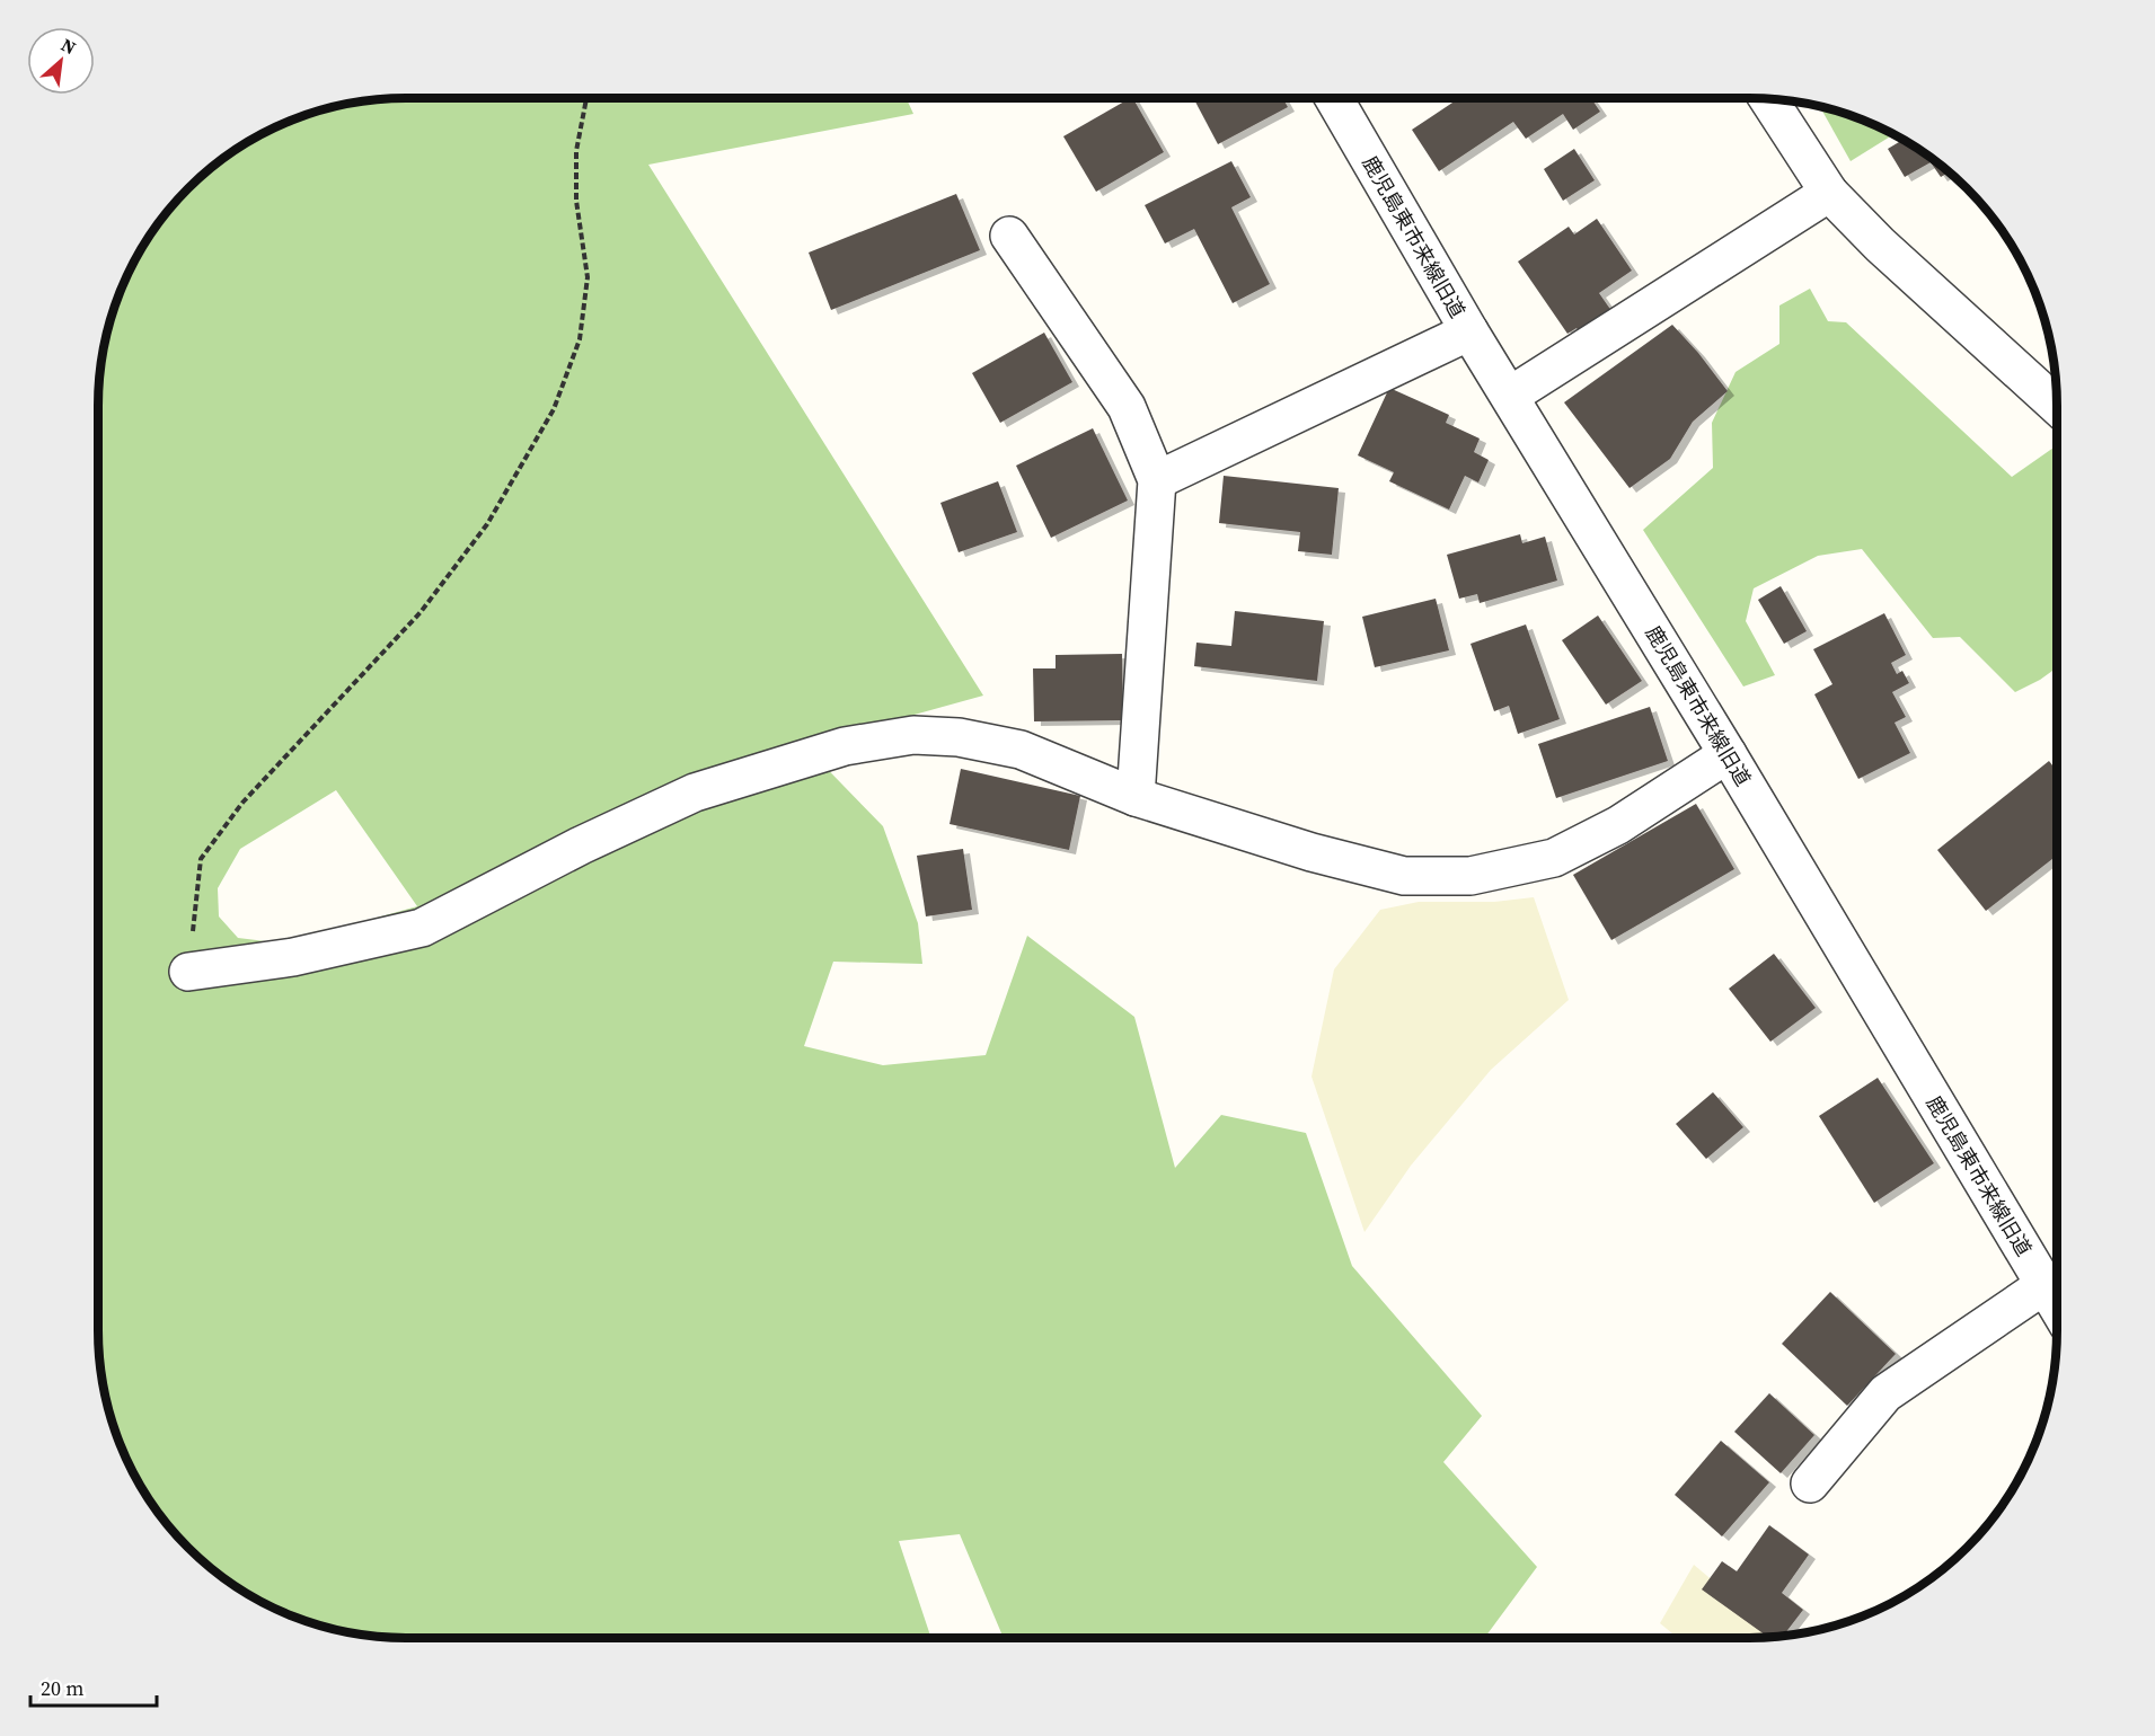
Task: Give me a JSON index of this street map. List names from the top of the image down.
{
  "streets": {
    "street": ["鹿児島東市来線旧道"]
  },
  "scale_bar": "20 m",
  "north": "top right"
}
